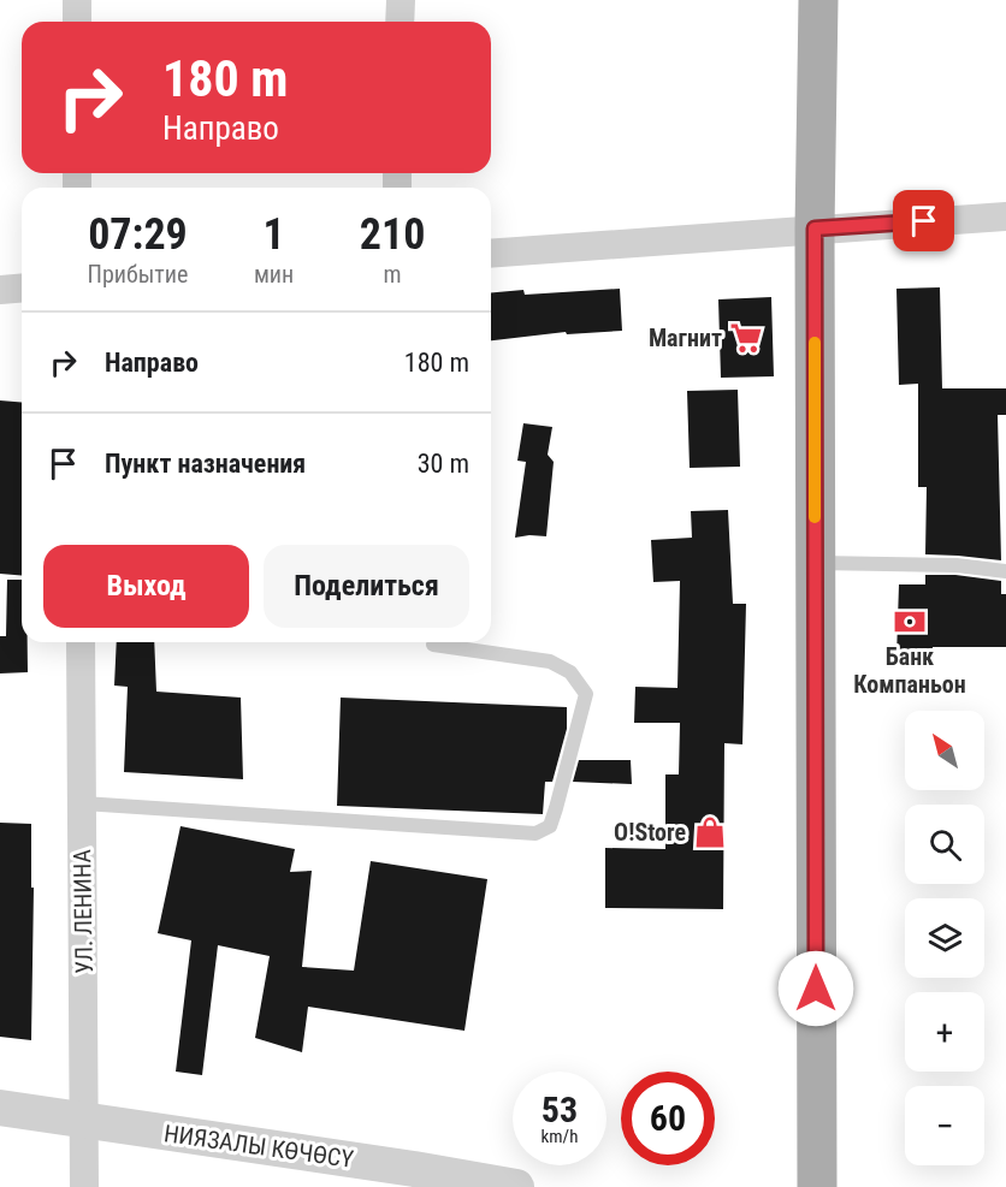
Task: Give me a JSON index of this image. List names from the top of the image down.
{
  "streets": {
    "street": ["УЛ. ЛЕНИНА", "НИЯЗАЛЫ КӨЧӨСҮ"]
  },
  "crossings": [
    ["УЛ. ЛЕНИНА", "НИЯЗАЛЫ КӨЧӨСҮ"]
  ],
  "places": {
    "supermarket": ["Магнит"],
    "bank": ["Банк Компаньон"],
    "shop": ["O!Store"]
  },
  "north": "top left",
  "page": {
    "turn": ["180 m", "Направо"],
    "eta": [
      "07:29",
      "Прибытие",
      "1",
      "мин",
      "210",
      "m"
    ],
    "list": [
      {
        "name": "Направо",
        "value": "180 m"
      },
      {
        "name": "Пункт назначения",
        "value": "30 m"
      }
    ],
    "buttons": ["Выход", "Поделиться"],
    "map_buttons": ["+", "−"],
    "speed": "53 km/h",
    "limit": "60"
  }
}
